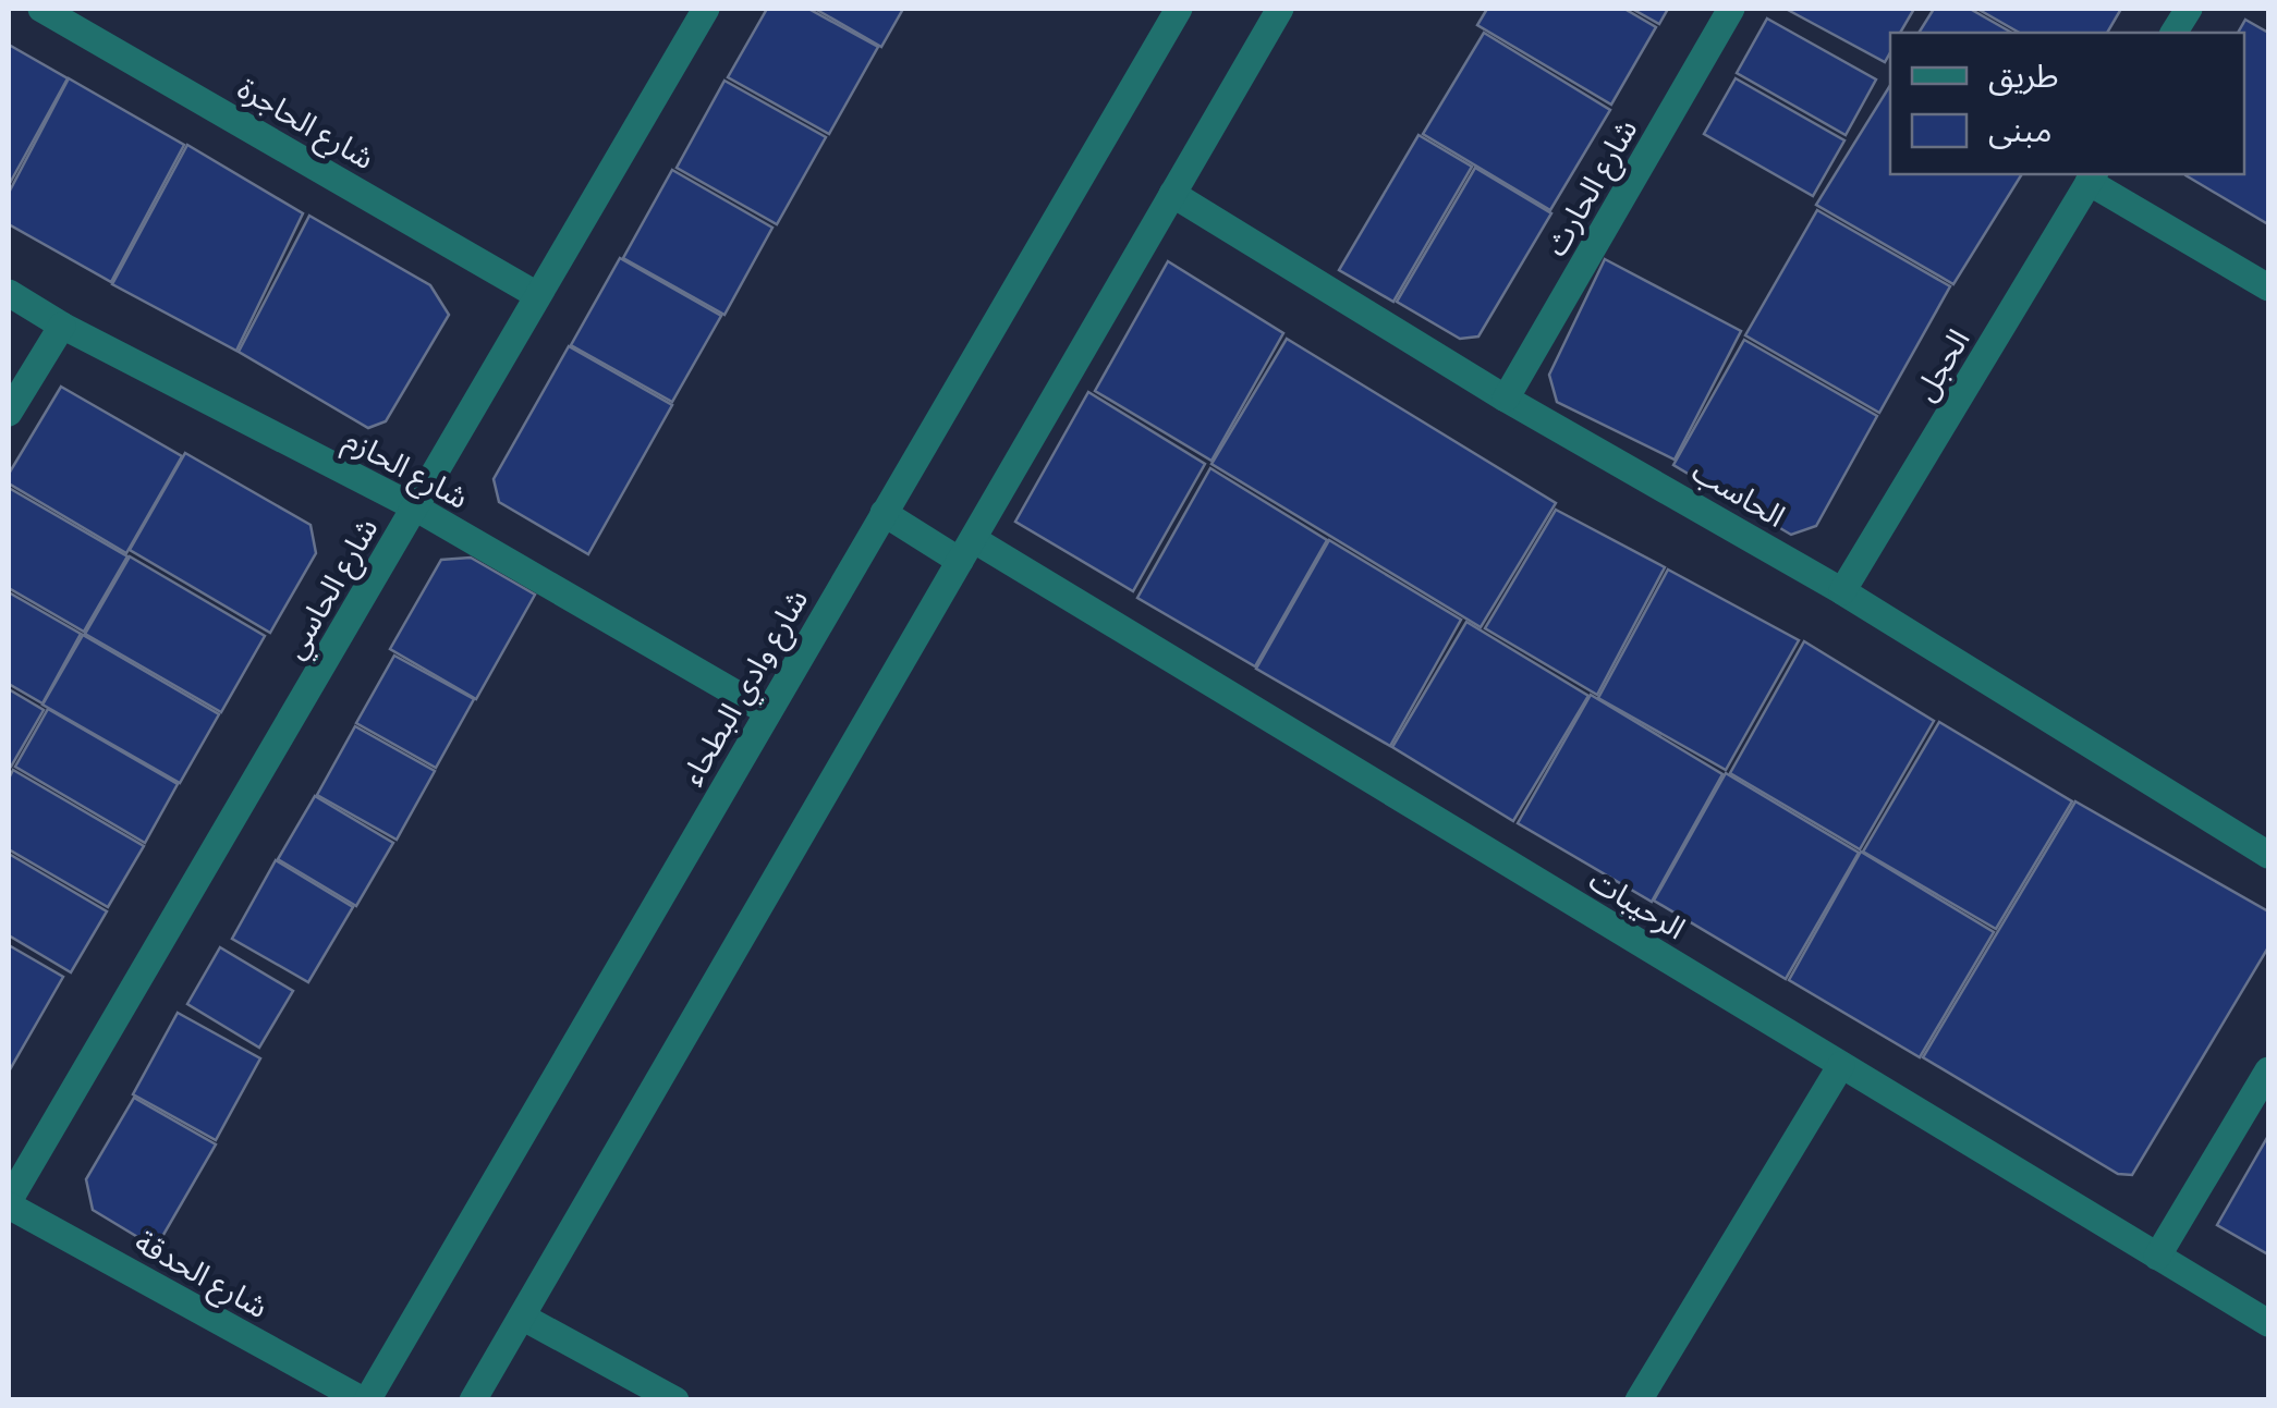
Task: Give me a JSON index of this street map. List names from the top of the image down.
{
  "streets": {
    "street": [
      "شارع الحاجرة",
      "شارع الحارث",
      "الحجل",
      "شارع الحازم",
      "الحاسب",
      "شارع الحاسي",
      "شارع وادي البطحاء",
      "الرحيبات",
      "شارع الحدقة"
    ]
  },
  "crossings": [
    ["شارع الحاجرة", "شارع الحاسي"],
    ["شارع الحارث", "الحاسب"],
    ["الحجل", "الحاسب"],
    ["شارع الحازم", "شارع الحاسي"],
    ["شارع الحازم", "شارع وادي البطحاء"],
    ["شارع الحاسي", "شارع الحدقة"],
    ["شارع وادي البطحاء", "الرحيبات"],
    ["شارع وادي البطحاء", "شارع الحدقة"]
  ],
  "legend": ["طريق", "مبنى"]
}
